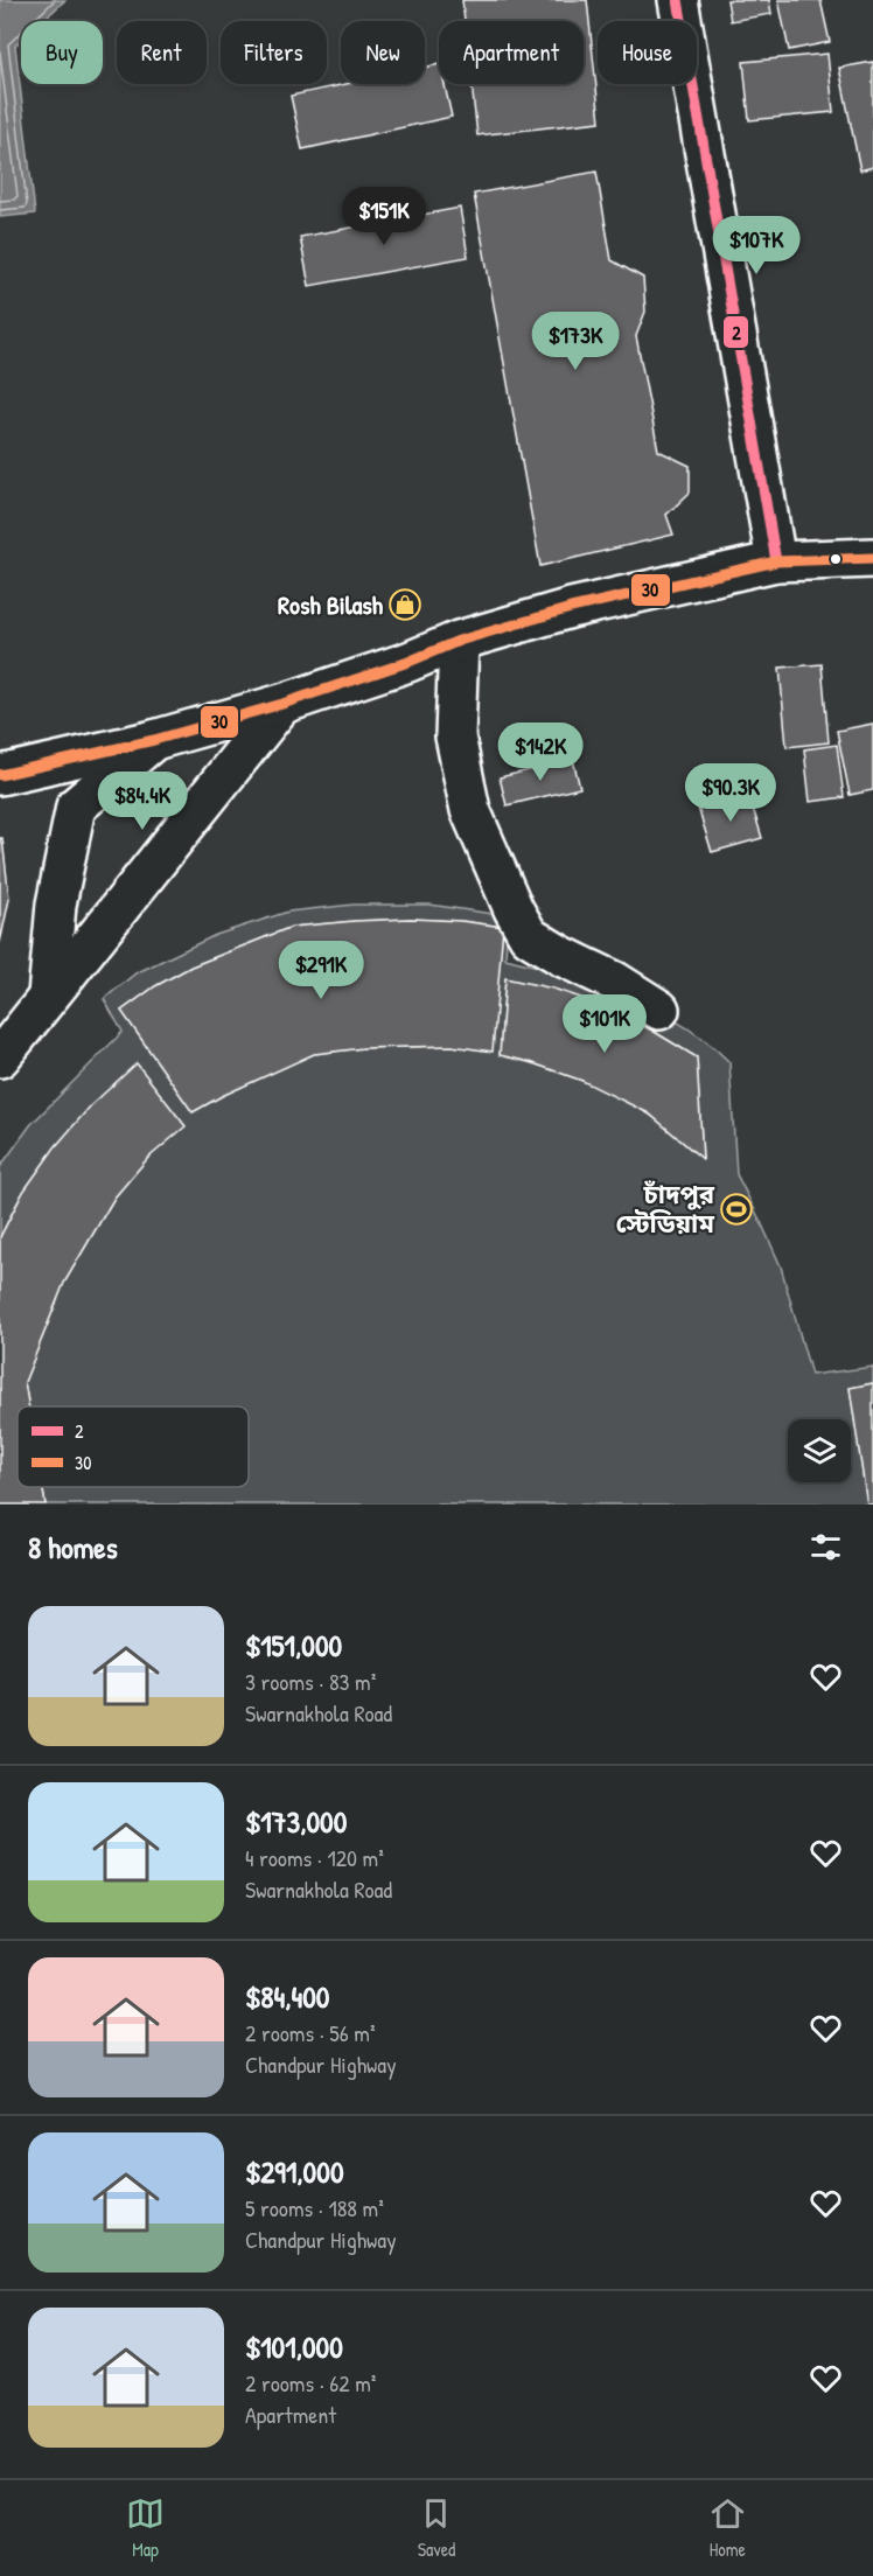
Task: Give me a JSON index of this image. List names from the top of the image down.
{
  "places": {
    "shop": ["Rosh Bilash"],
    "sports": ["চাঁদপুর স্টেডিয়াম"]
  },
  "lines": ["transit line 2", "transit line 30"],
  "legend": ["2", "30"],
  "page": {
    "chip": [
      "Buy",
      "Rent",
      "Filters",
      "New",
      "Apartment",
      "House"
    ],
    "price": [
      "$151K",
      "$107K",
      "$173K",
      "$142K",
      "$90.3K",
      "$84.4K",
      "$291K",
      "$101K"
    ],
    "heading": "8 homes",
    "list": [
      {
        "name": "$151,000",
        "note": "3 rooms · 83 m² · Swarnakhola Road"
      },
      {
        "name": "$173,000",
        "note": "4 rooms · 120 m² · Swarnakhola Road"
      },
      {
        "name": "$84,400",
        "note": "2 rooms · 56 m² · Chandpur Highway"
      },
      {
        "name": "$291,000",
        "note": "5 rooms · 188 m² · Chandpur Highway"
      },
      {
        "name": "$101,000",
        "note": "2 rooms · 62 m² · Apartment"
      }
    ],
    "tabs": ["Map", "Saved", "Home"]
  }
}
